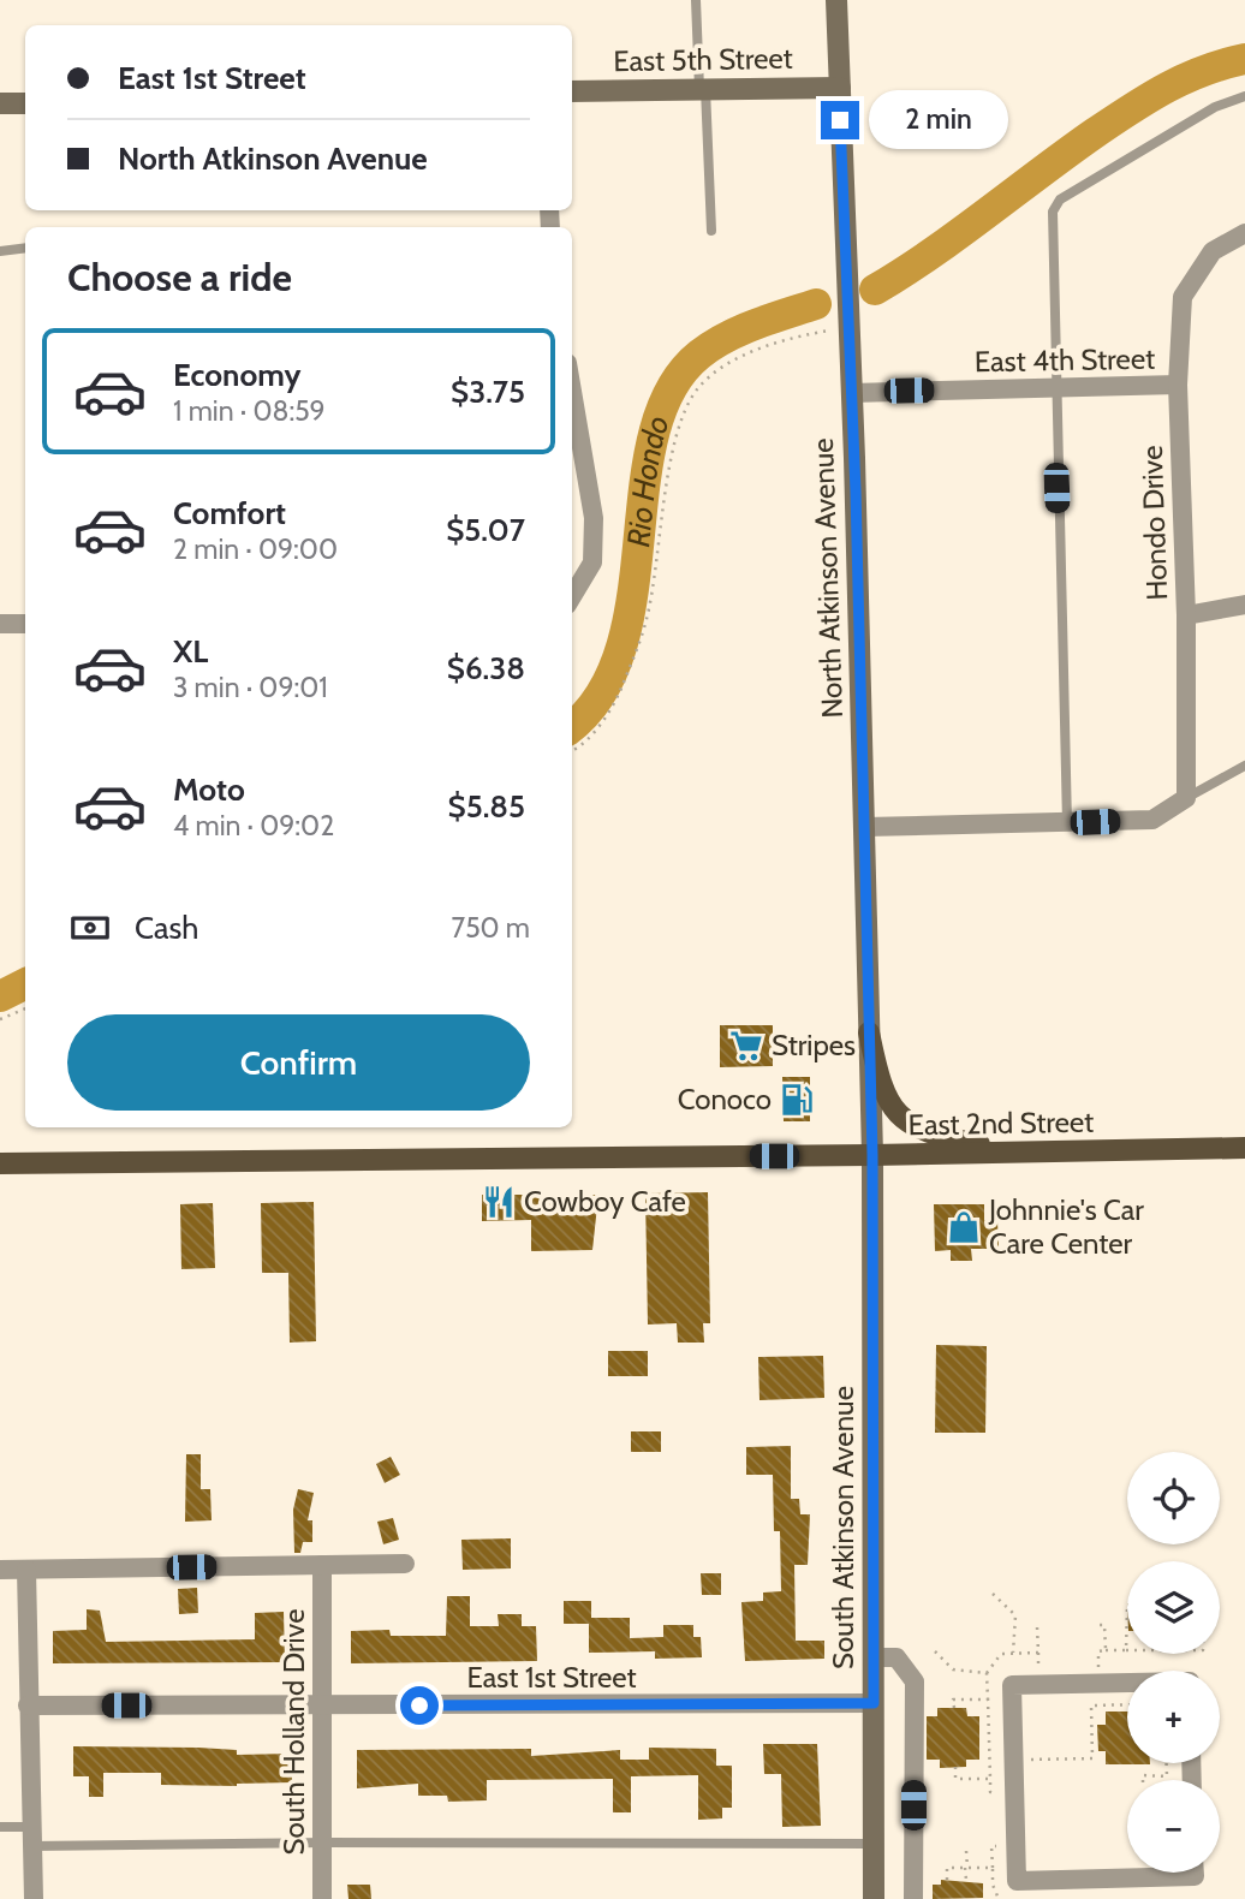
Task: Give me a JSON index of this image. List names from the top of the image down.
{
  "streets": {
    "main road": [
      "East 5th Street",
      "North Atkinson Avenue",
      "East 2nd Street",
      "South Atkinson Avenue"
    ],
    "street": [
      "East 4th Street",
      "Hondo Drive",
      "East 1st Street",
      "South Holland Drive"
    ]
  },
  "crossings": [
    ["East 5th Street", "North Atkinson Avenue"],
    ["East 4th Street", "Hondo Drive"],
    ["East 4th Street", "North Atkinson Avenue"],
    ["North Atkinson Avenue", "East 2nd Street"],
    ["North Atkinson Avenue", "South Atkinson Avenue"],
    ["East 2nd Street", "South Atkinson Avenue"],
    ["South Atkinson Avenue", "East 1st Street"],
    ["East 1st Street", "South Holland Drive"]
  ],
  "water": ["Rio Hondo"],
  "places": {
    "supermarket": ["Stripes"],
    "fuel station": ["Conoco"],
    "restaurant": ["Cowboy Cafe"],
    "shop": ["Johnnie's Car Care Center"]
  },
  "page": {
    "banner": ["East 1st Street", "North Atkinson Avenue"],
    "bubble": "2 min",
    "heading": "Choose a ride",
    "list": [
      {
        "name": "Economy",
        "note": "1 min · 08:59",
        "value": "$3.75"
      },
      {
        "name": "Comfort",
        "note": "2 min · 09:00",
        "value": "$5.07"
      },
      {
        "name": "XL",
        "note": "3 min · 09:01",
        "value": "$6.38"
      },
      {
        "name": "Moto",
        "note": "4 min · 09:02",
        "value": "$5.85"
      }
    ],
    "pay": ["Cash", "750 m"],
    "buttons": "Confirm",
    "map_buttons": ["+", "−"]
  }
}
